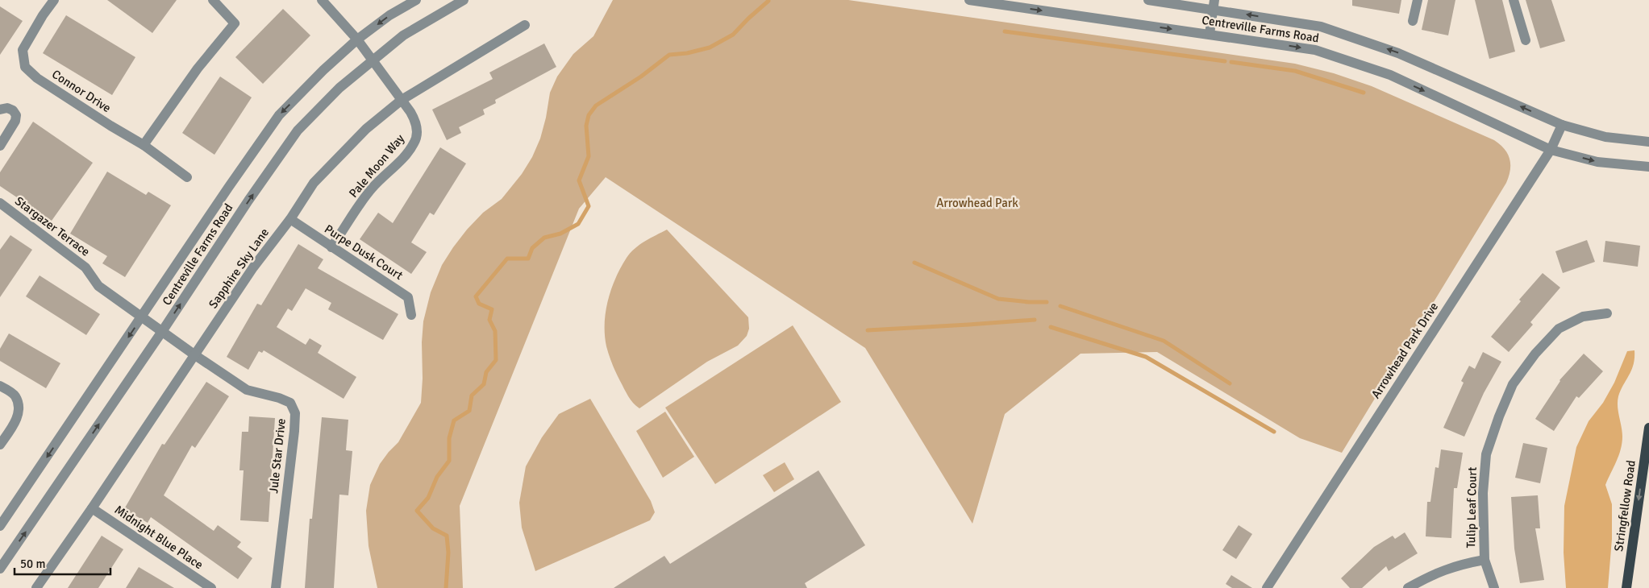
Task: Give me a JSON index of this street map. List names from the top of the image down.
{
  "streets": {
    "main road": ["Stringfellow Road"],
    "street": [
      "Centreville Farms Road",
      "Connor Drive",
      "Pale Moon Way",
      "Stargazer Terrace",
      "Purpe Dusk Court",
      "Sapphire Sky Lane",
      "Arrowhead Park Drive",
      "Jule Star Drive",
      "Tulip Leaf Court",
      "Midnight Blue Place"
    ]
  },
  "crossings": [
    ["Centreville Farms Road", "Pale Moon Way"],
    ["Centreville Farms Road", "Stargazer Terrace"],
    ["Centreville Farms Road", "Arrowhead Park Drive"],
    ["Centreville Farms Road", "Jule Star Drive"],
    ["Pale Moon Way", "Purpe Dusk Court"],
    ["Pale Moon Way", "Sapphire Sky Lane"],
    ["Stargazer Terrace", "Jule Star Drive"],
    ["Purpe Dusk Court", "Sapphire Sky Lane"],
    ["Sapphire Sky Lane", "Jule Star Drive"],
    ["Sapphire Sky Lane", "Midnight Blue Place"]
  ],
  "one_way": ["Stringfellow Road"],
  "parks": ["Arrowhead Park"],
  "scale_bar": "50 m"
}
